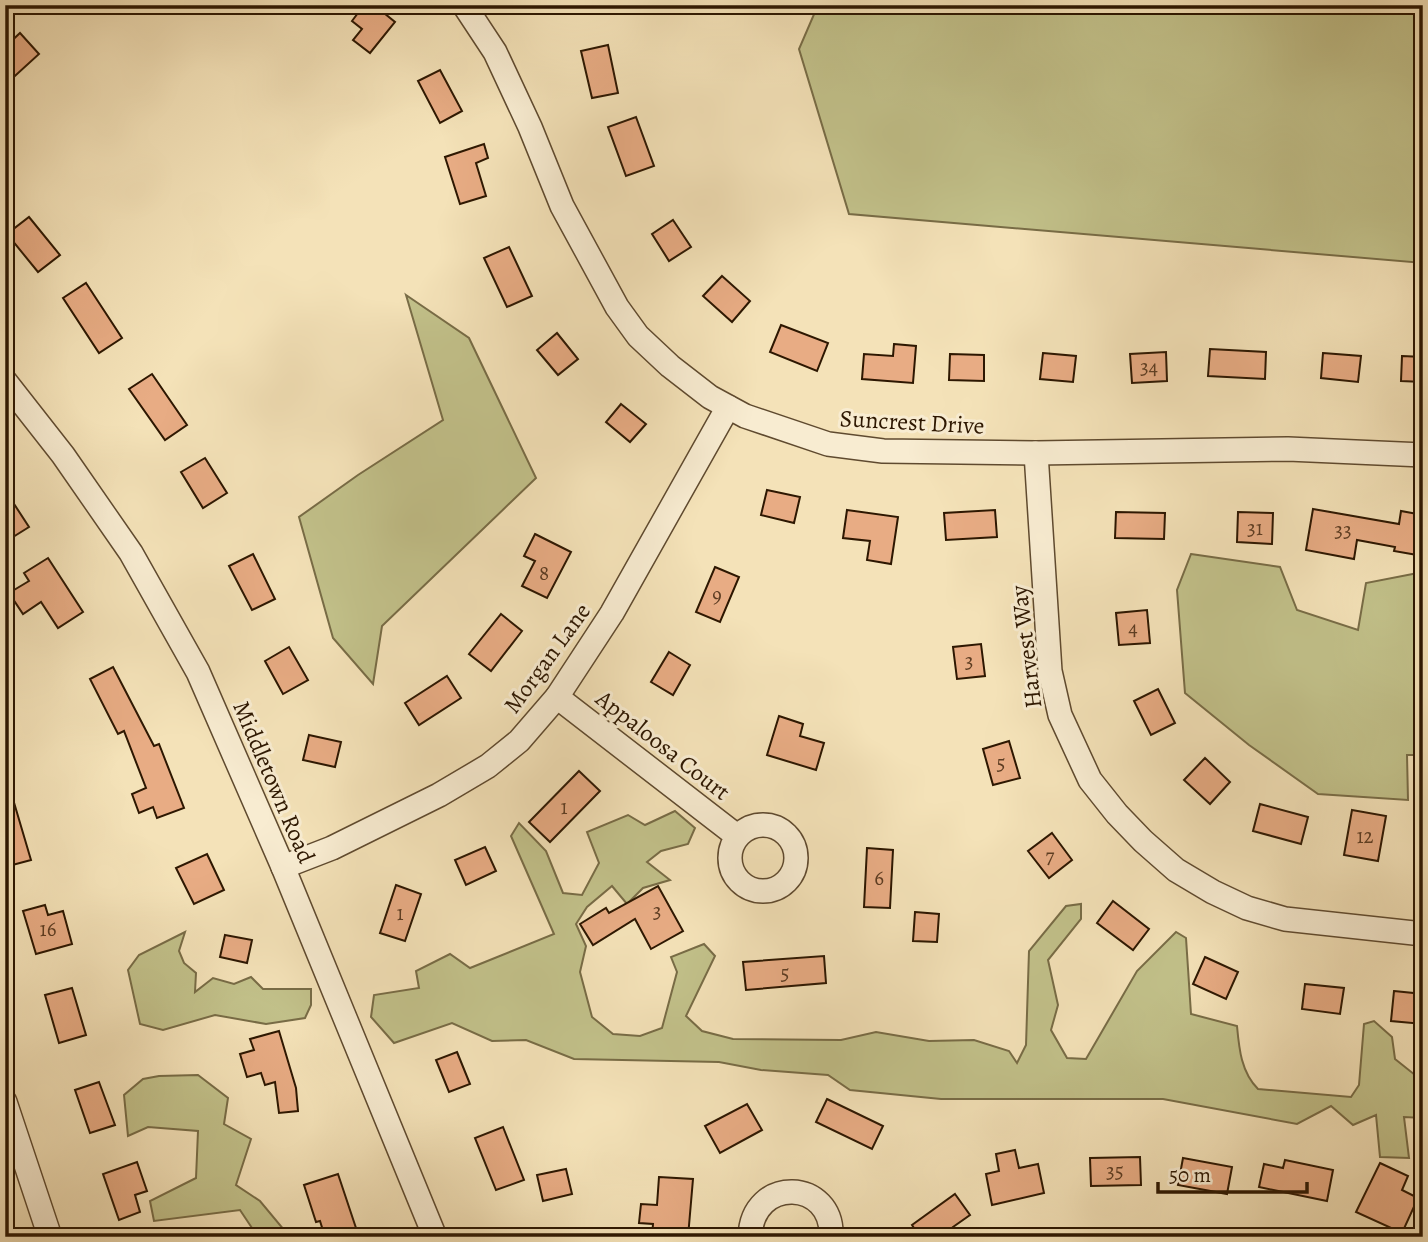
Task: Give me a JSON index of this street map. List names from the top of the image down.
{
  "streets": {
    "street": [
      "Suncrest Drive",
      "Harvest Way",
      "Morgan Lane",
      "Appaloosa Court",
      "Middletown Road"
    ]
  },
  "crossings": [
    ["Suncrest Drive", "Harvest Way"],
    ["Suncrest Drive", "Morgan Lane"],
    ["Morgan Lane", "Appaloosa Court"],
    ["Morgan Lane", "Middletown Road"]
  ],
  "house_numbers": [
    "34",
    "31",
    "33",
    "8",
    "9",
    "4",
    "3",
    "5",
    "1",
    "12",
    "7",
    "6",
    "3",
    "1",
    "16",
    "5",
    "35"
  ],
  "scale_bar": "50 m"
}
